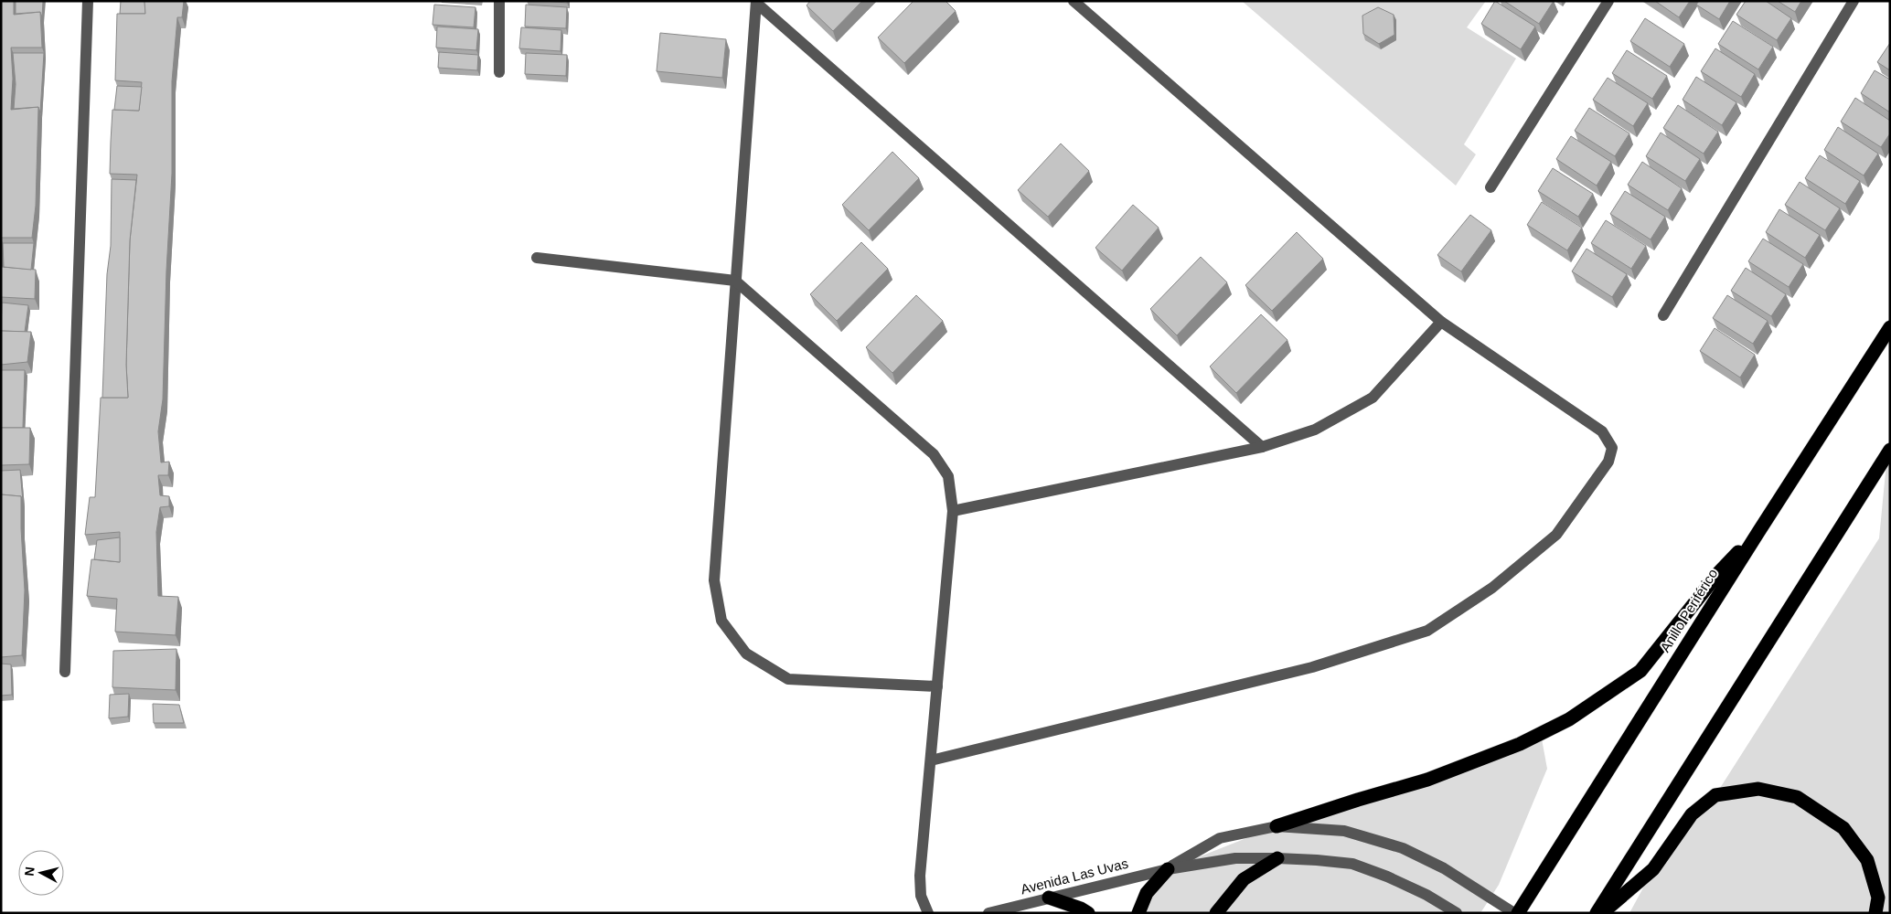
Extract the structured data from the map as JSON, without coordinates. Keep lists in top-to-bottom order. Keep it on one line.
{"streets":{"highway":["Anillo Periférico"],"street":["Avenida Las Uvas"]},"north":"left"}
